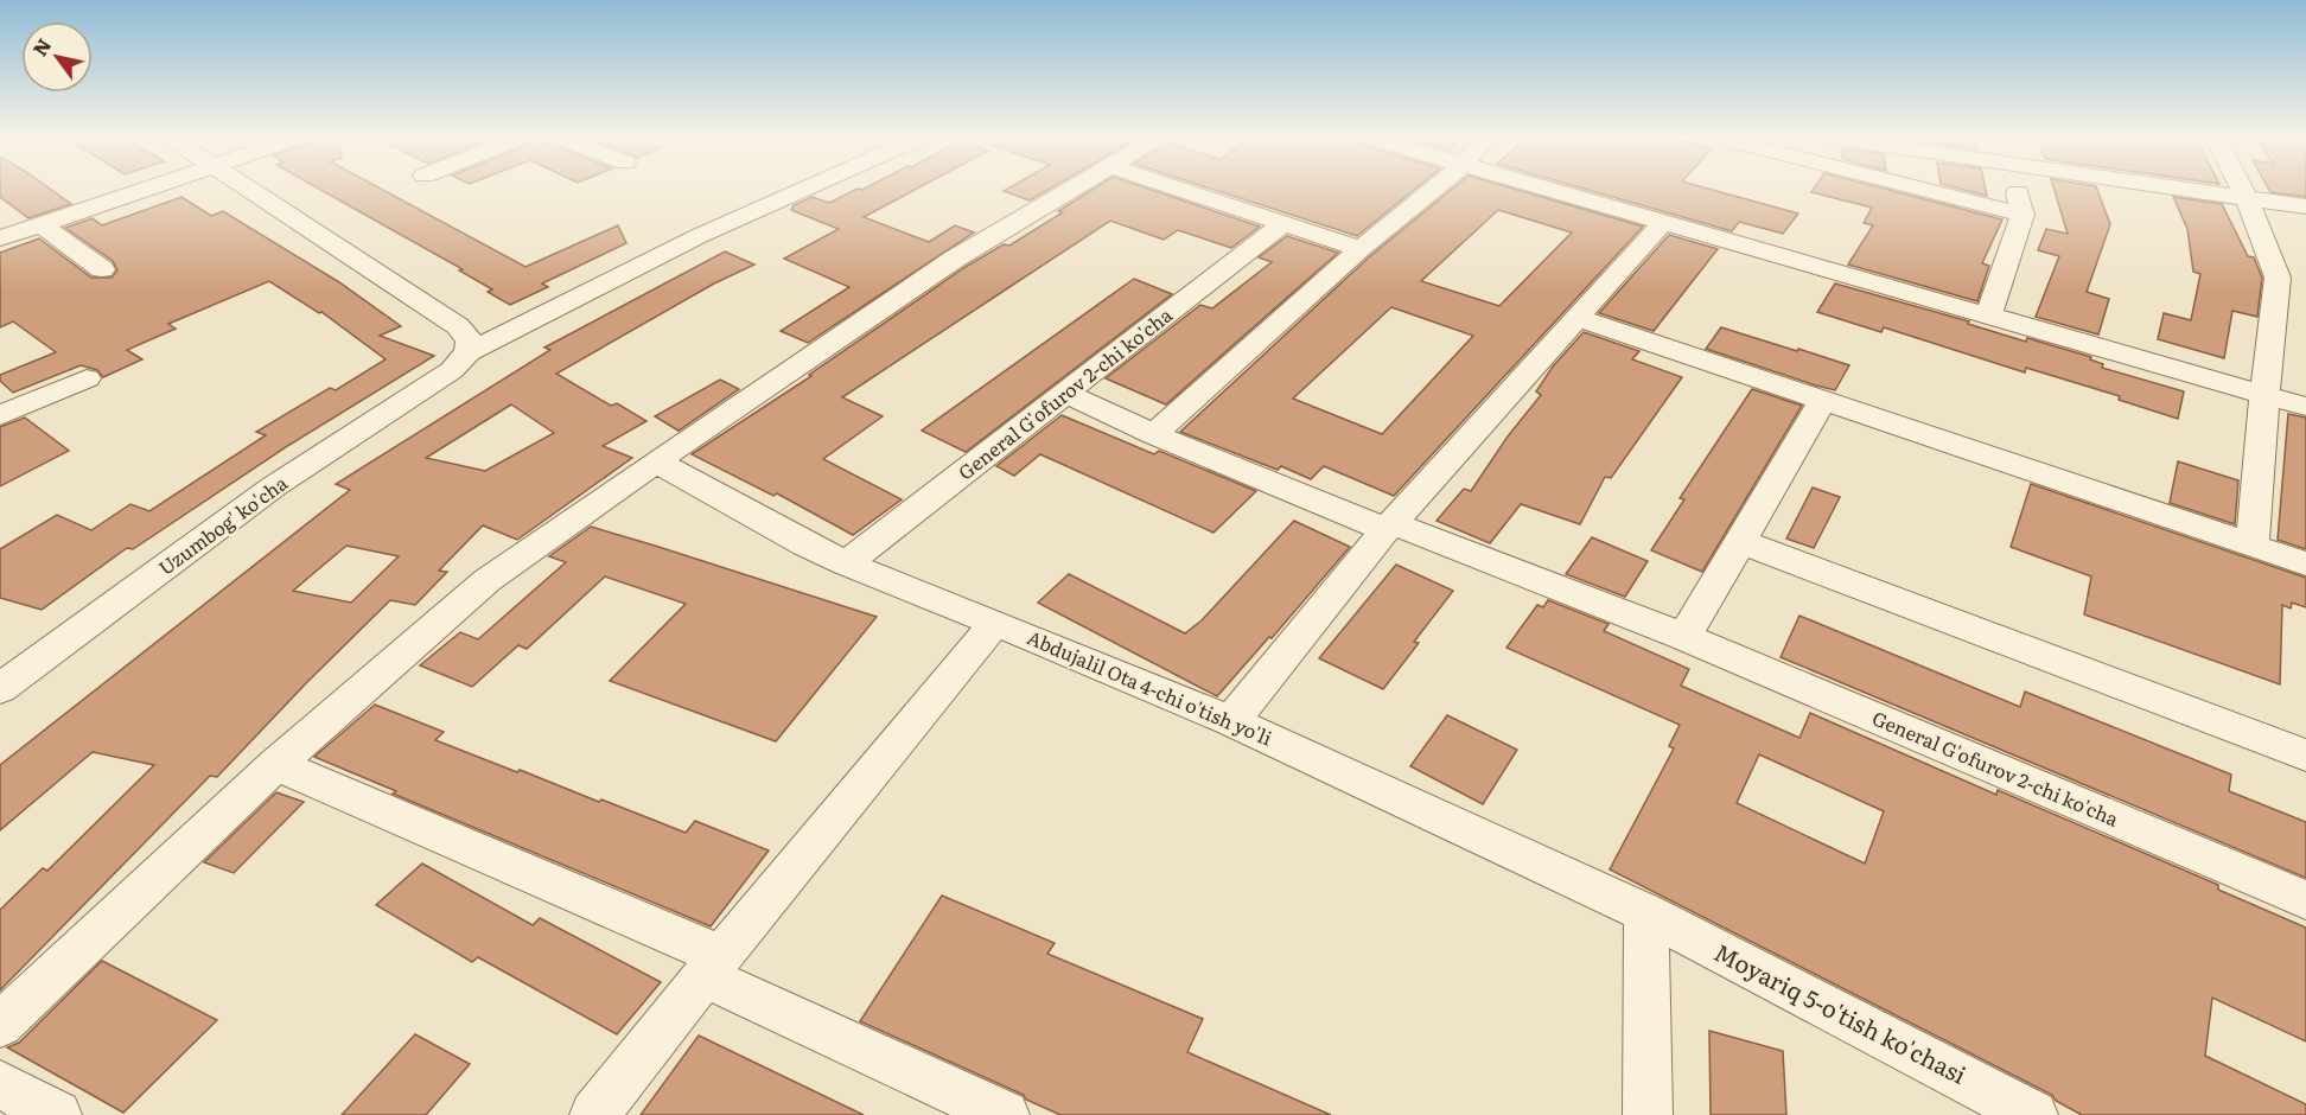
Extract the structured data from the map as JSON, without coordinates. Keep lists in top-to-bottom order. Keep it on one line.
{"streets":{"street":["General G'ofurov 2-chi ko'cha","Uzumbog' ko'cha","Abdujalil Ota 4-chi o'tish yo'li","Moyariq 5-o'tish ko'chasi"]},"crossings":[["General G'ofurov 2-chi ko'cha","Abdujalil Ota 4-chi o'tish yo'li"],["Abdujalil Ota 4-chi o'tish yo'li","Moyariq 5-o'tish ko'chasi"]],"north":"top left"}
